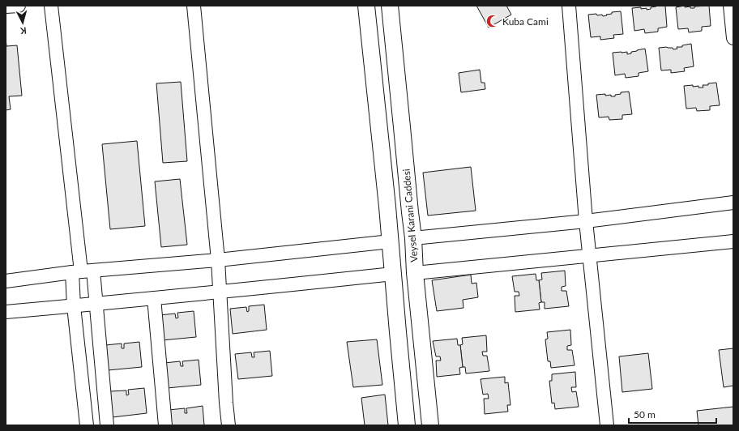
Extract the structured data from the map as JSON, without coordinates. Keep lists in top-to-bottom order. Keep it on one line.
{"streets":{"main road":["Veysel Karani Caddesi"]},"places":{"mosque":["Kuba Cami"]},"scale_bar":"50 m","north":"bottom"}
